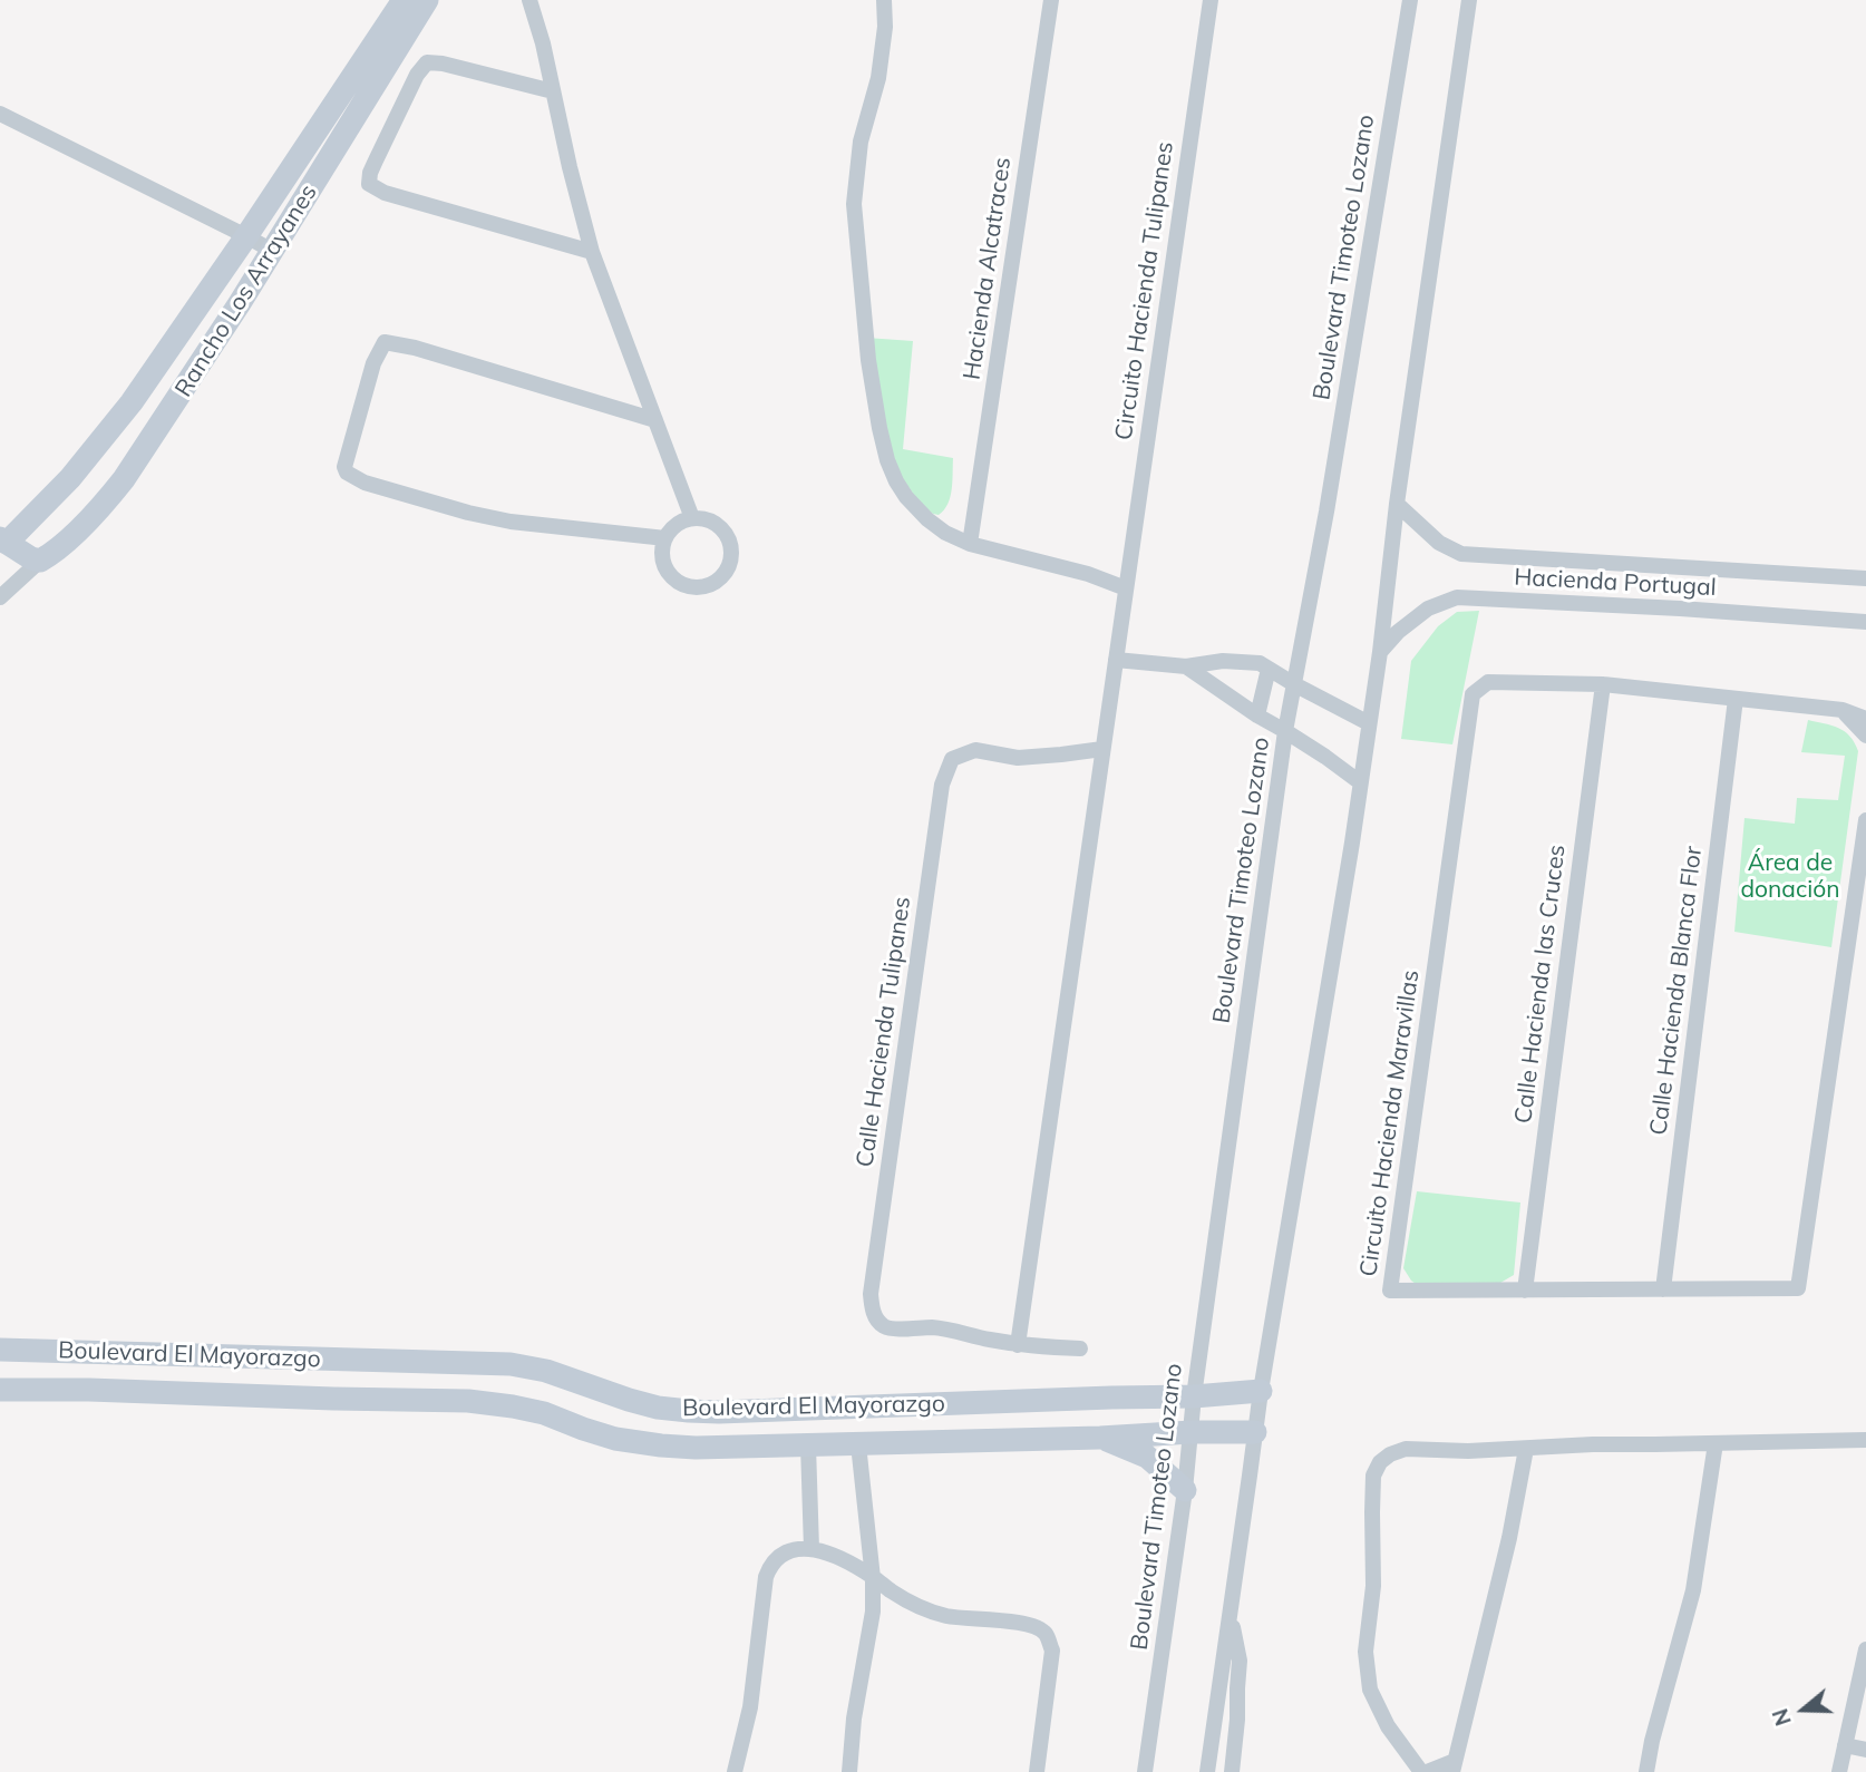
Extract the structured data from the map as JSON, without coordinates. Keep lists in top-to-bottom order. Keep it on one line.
{"streets":{"street":["Boulevard Timoteo Lozano","Hacienda Alcatraces","Rancho Los Arrayanes","Circuito Hacienda Tulipanes","Hacienda Portugal","Calle Hacienda las Cruces","Calle Hacienda Blanca Flor","Calle Hacienda Tulipanes","Circuito Hacienda Maravillas","Boulevard El Mayorazgo"]},"crossings":[["Boulevard Timoteo Lozano","Boulevard El Mayorazgo"],["Calle Hacienda las Cruces","Circuito Hacienda Maravillas"],["Calle Hacienda Blanca Flor","Circuito Hacienda Maravillas"]],"parks":["Área de donación"],"north":"left"}
